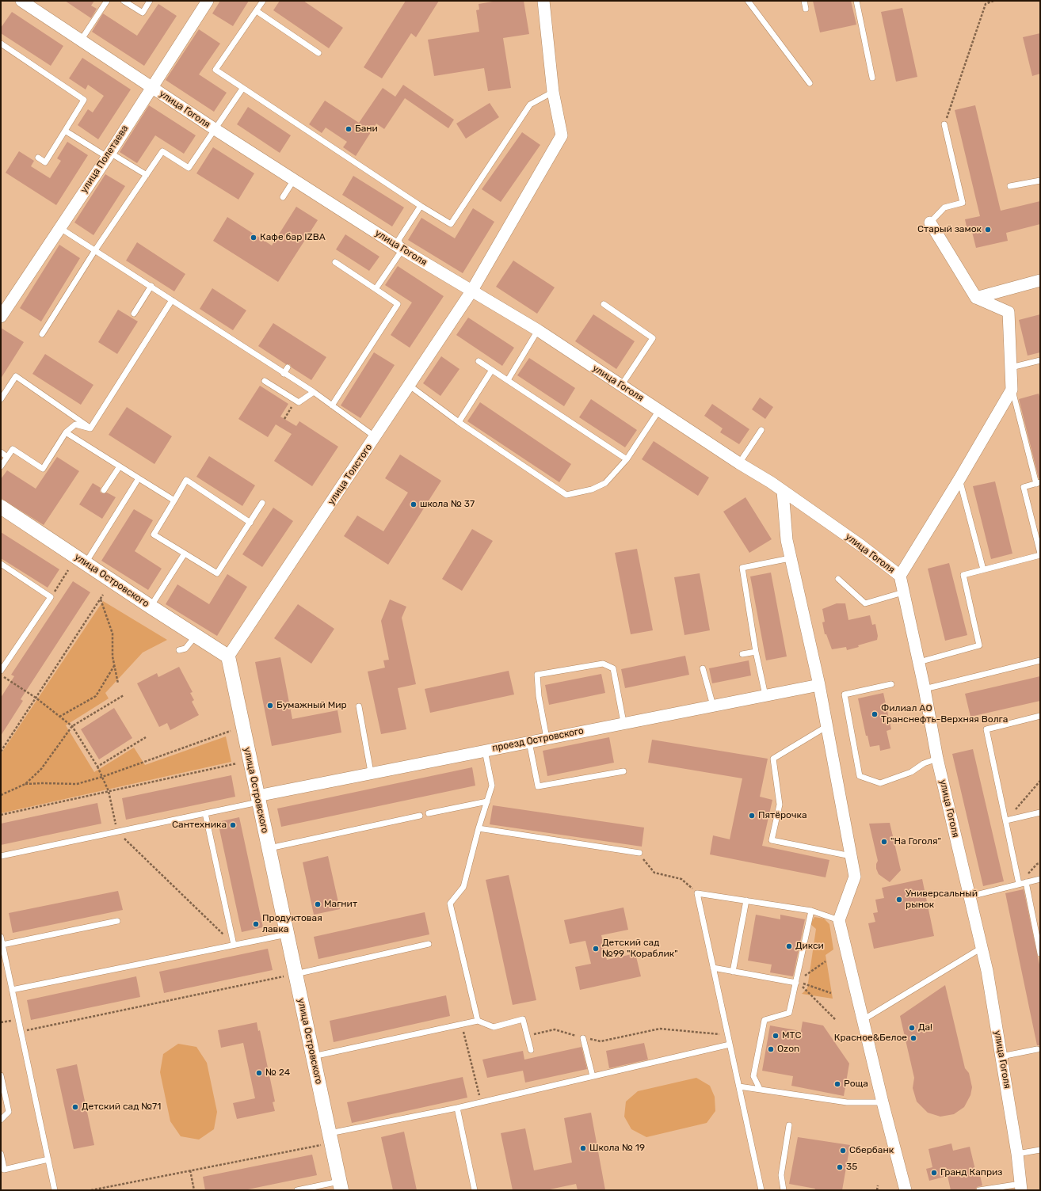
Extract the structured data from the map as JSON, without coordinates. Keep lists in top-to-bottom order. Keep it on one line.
{"streets":{"street":["улица Гоголя","улица Полетаева","улица Толстого","улица Островского","проезд Островского"]},"crossings":[["улица Гоголя","улица Полетаева"],["улица Гоголя","улица Толстого"],["улица Толстого","улица Островского"],["улица Островского","проезд Островского"]],"places":["Бани","Старый замок","Кафе бар IZBA","школа № 37","Бумажный Мир","Филиал АО Транснефть-Верхняя Волга","Пятёрочка","Сантехника","\"На Гоголя\"","Универсальный рынок","Магнит","Продуктовая лавка","Дикси","Детский сад №99 \"Кораблик\"","Да!","МТС","Красное&Белое","Ozon","№ 24","Роща","Детский сад №71","Школа № 19","Сбербанк","35","Гранд Каприз"]}
